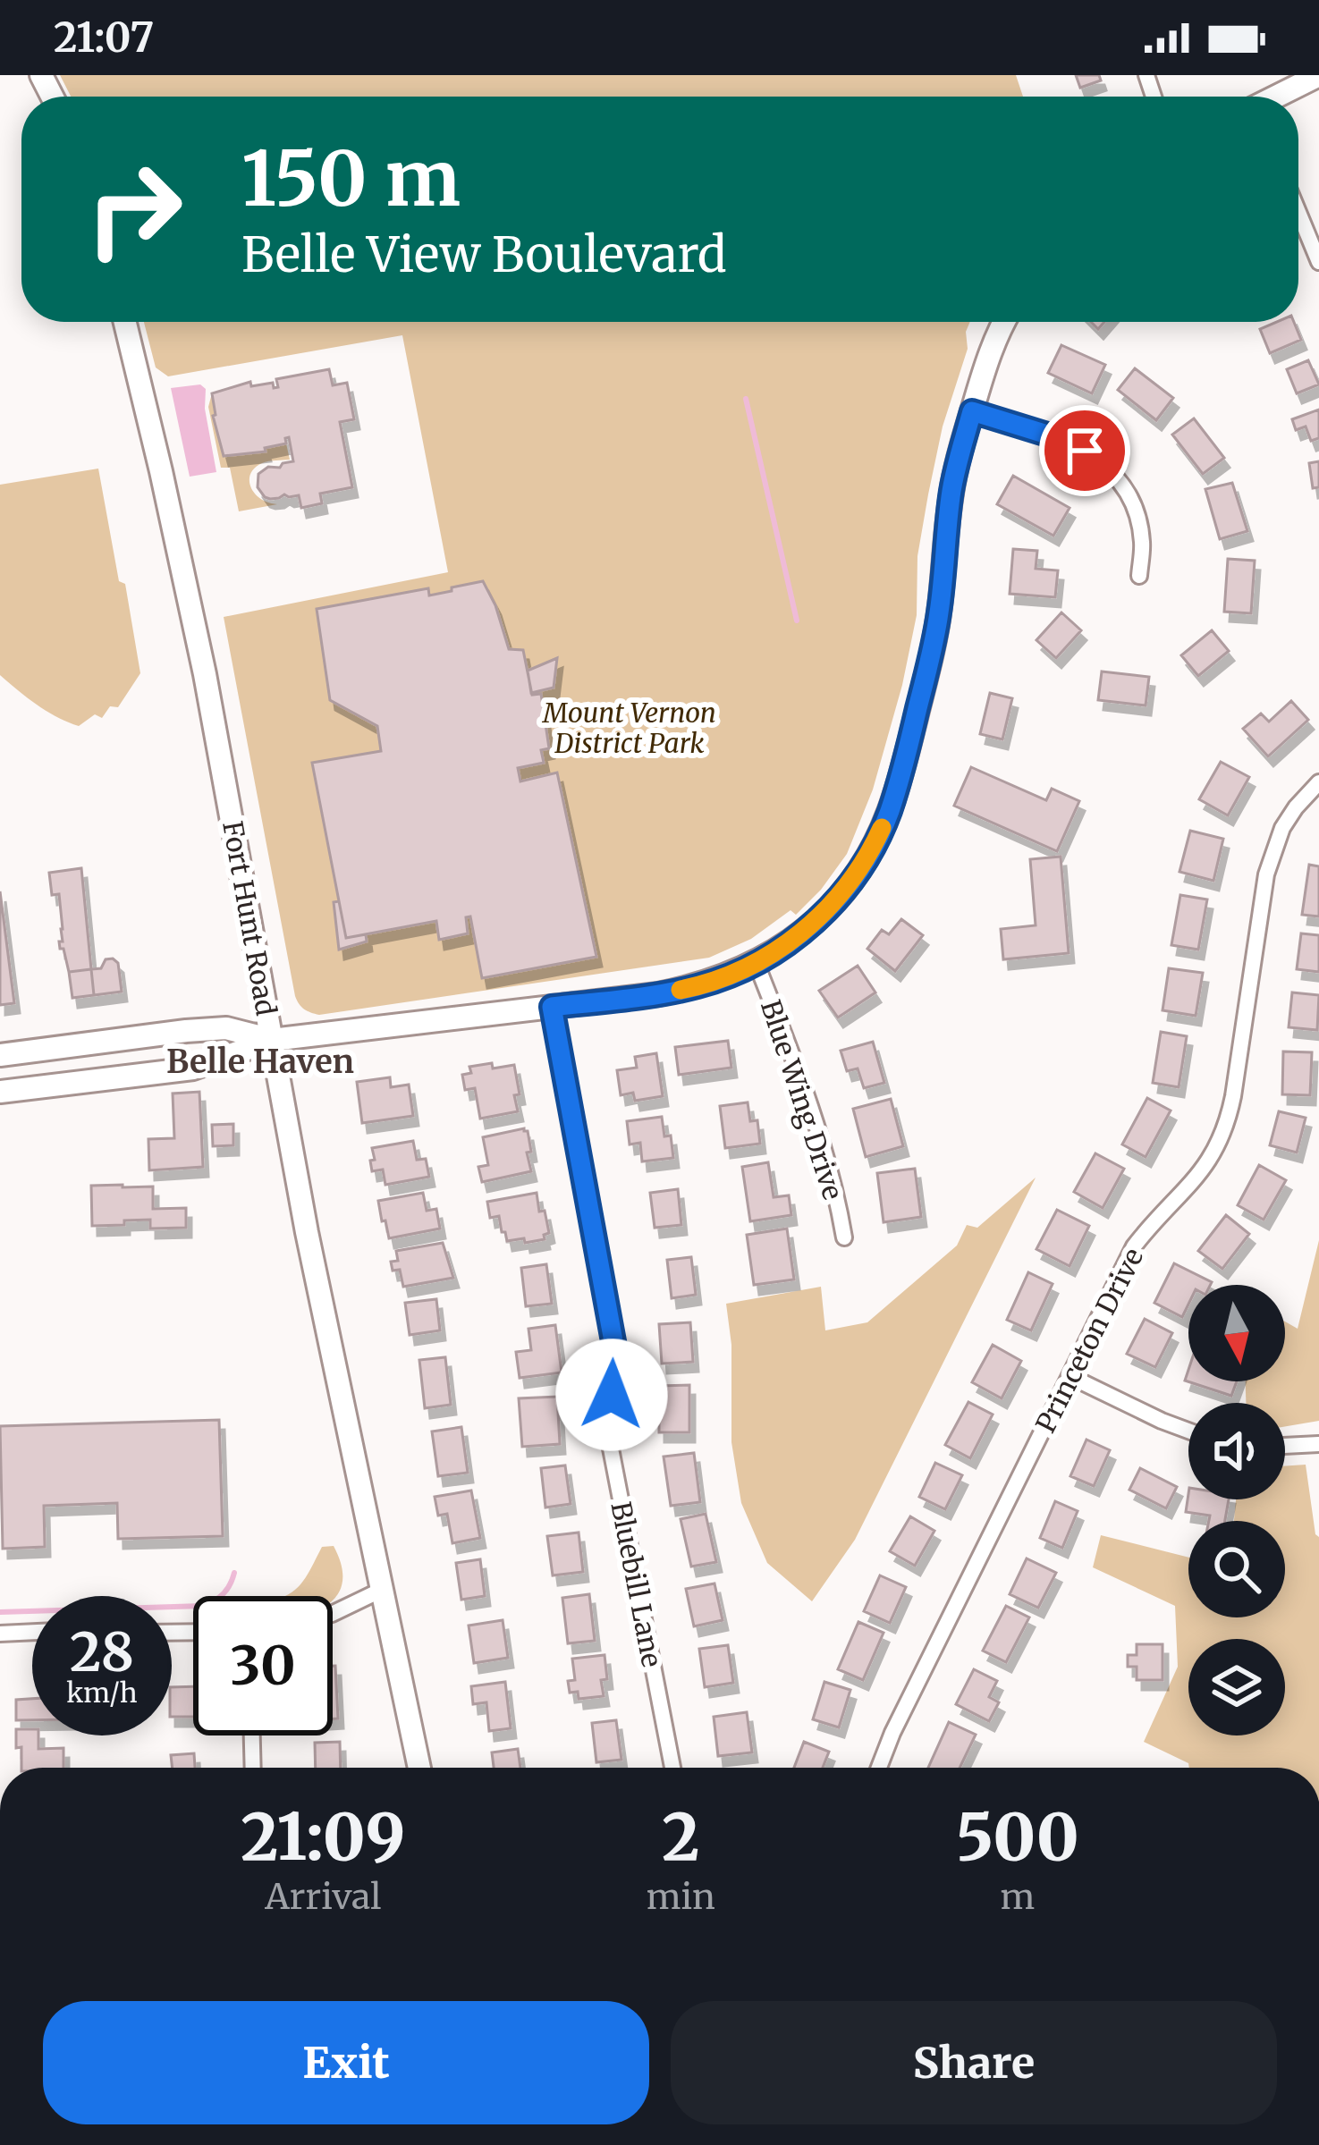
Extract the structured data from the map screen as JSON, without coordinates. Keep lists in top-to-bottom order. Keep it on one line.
{"streets":{"main road":["Fort Hunt Road"],"street":["Blue Wing Drive","Princeton Drive","Bluebill Lane"]},"districts":["Belle Haven"],"parks":["Mount Vernon District Park"],"north":"bottom","page":{"status":"21:07","turn":["150 m","Belle View Boulevard"],"speed":"28 km/h","limit":"30","eta":["21:09","Arrival","2","min","500","m"],"buttons":["Exit","Share"]}}
